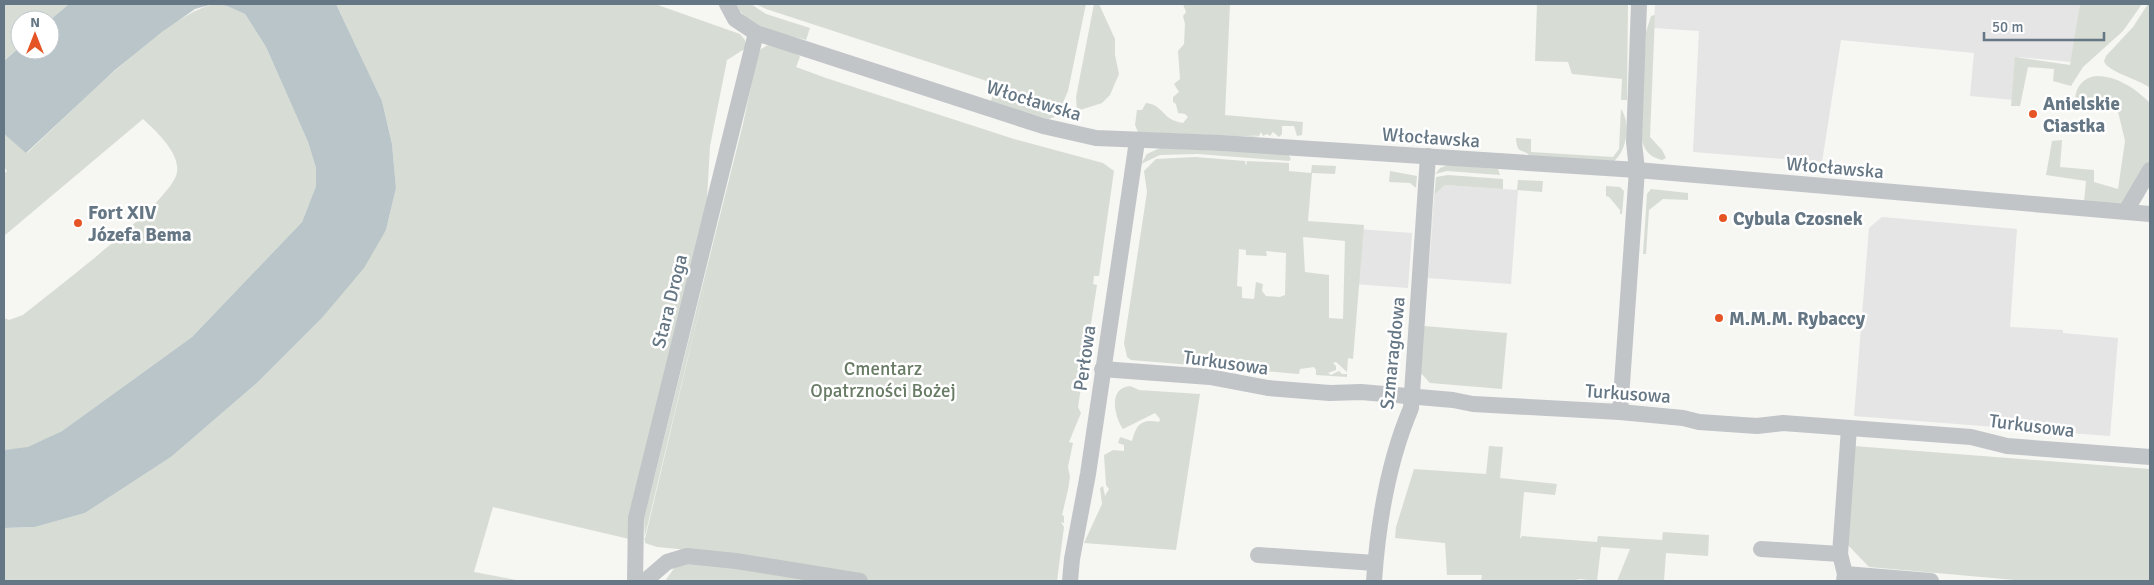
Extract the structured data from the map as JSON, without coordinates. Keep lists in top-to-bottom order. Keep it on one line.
{"streets":{"street":["Włocławska","Stara Droga","Szmaragdowa","Perłowa","Turkusowa"]},"crossings":[["Włocławska","Stara Droga"],["Włocławska","Szmaragdowa"],["Włocławska","Perłowa"],["Szmaragdowa","Turkusowa"],["Perłowa","Turkusowa"]],"parks":["Cmentarz Opatrzności Bożej"],"places":["Anielskie Ciastka","Cybula Czosnek","Fort XIV Józefa Bema","M.M.M. Rybaccy"],"scale_bar":"50 m","north":"top"}
